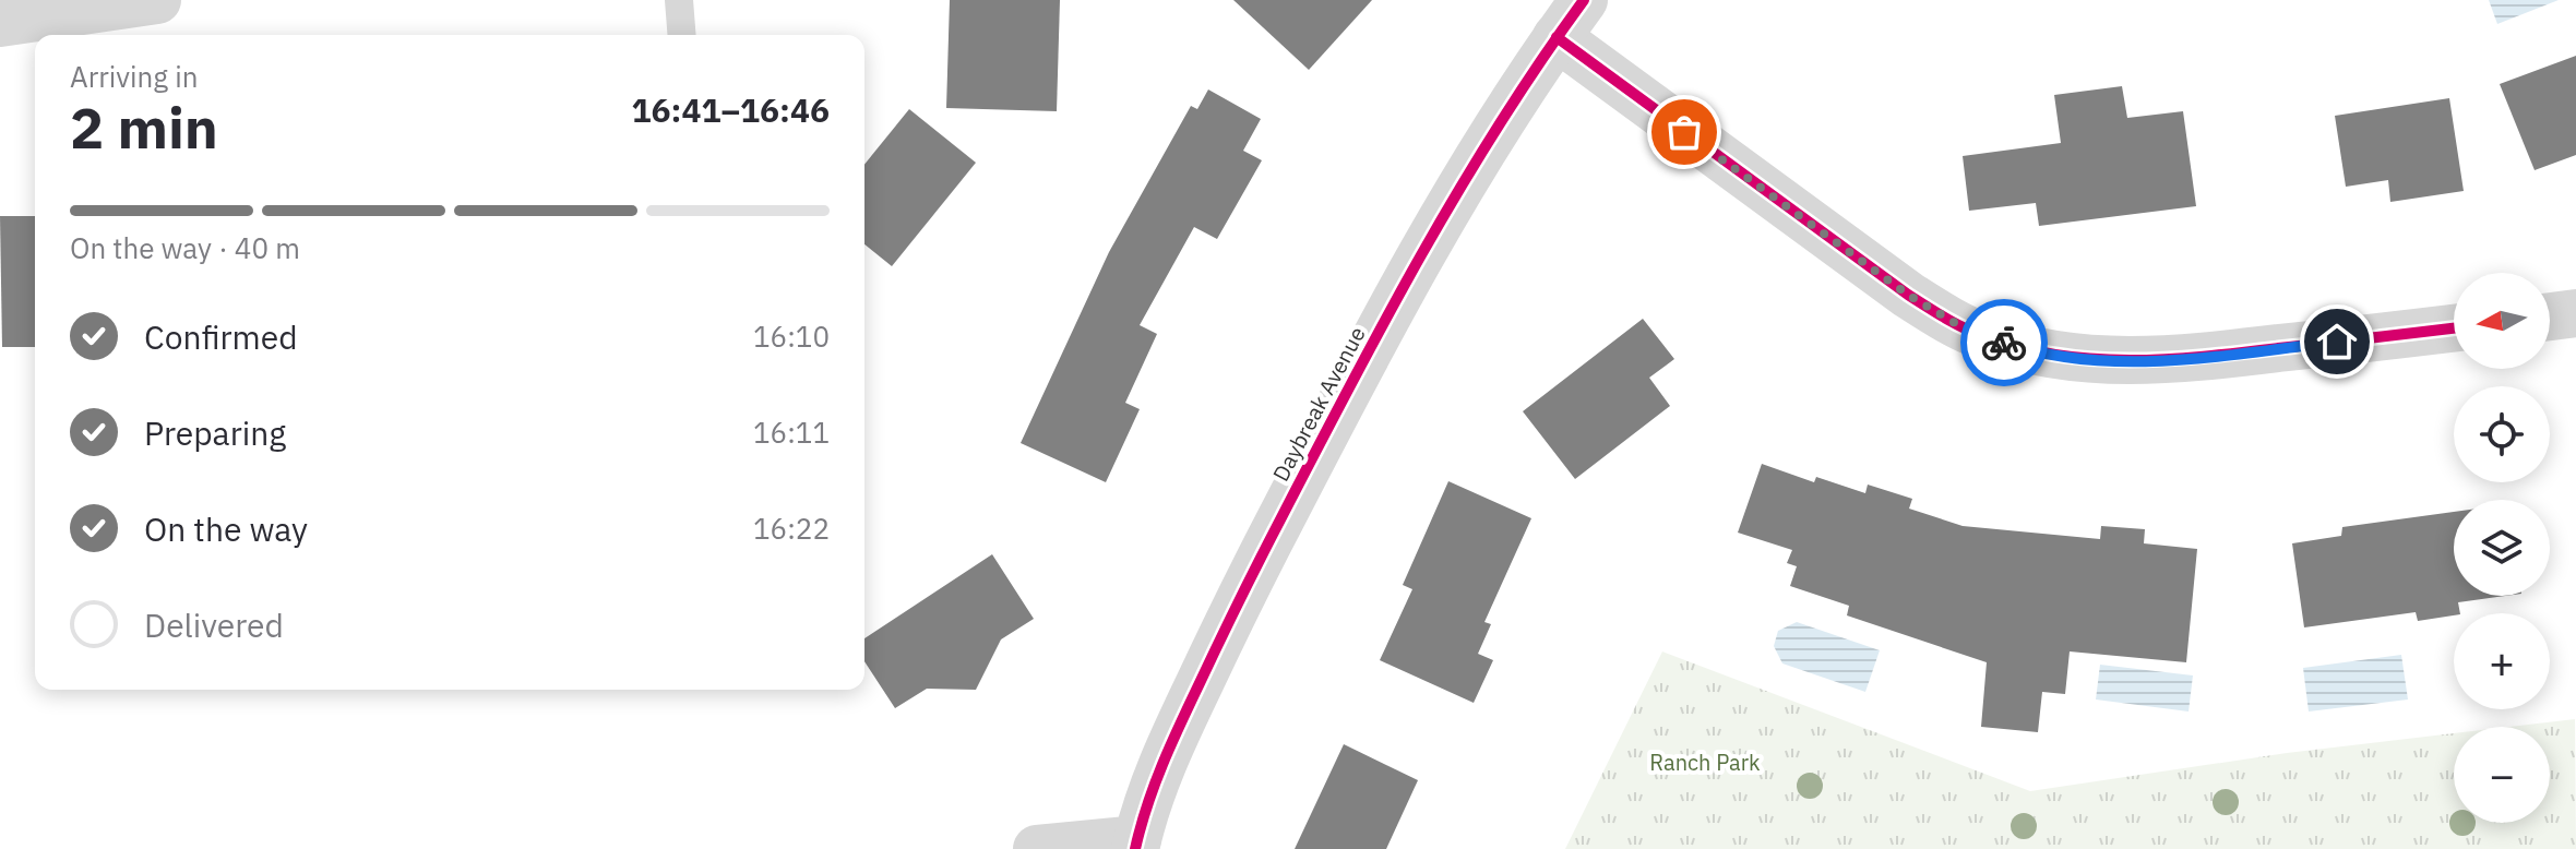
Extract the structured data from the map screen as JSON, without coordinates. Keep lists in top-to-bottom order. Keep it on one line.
{"streets":{"street":["Daybreak Avenue"]},"parks":["Ranch Park"],"north":"left","page":{"heading":["2 min","Arriving in","16:41–16:46"],"bar":"On the way · 40 m","map_buttons":["+","−"],"list":[["Confirmed","16:10"],["Preparing","16:11"],["On the way","16:22"],"Delivered"]}}
